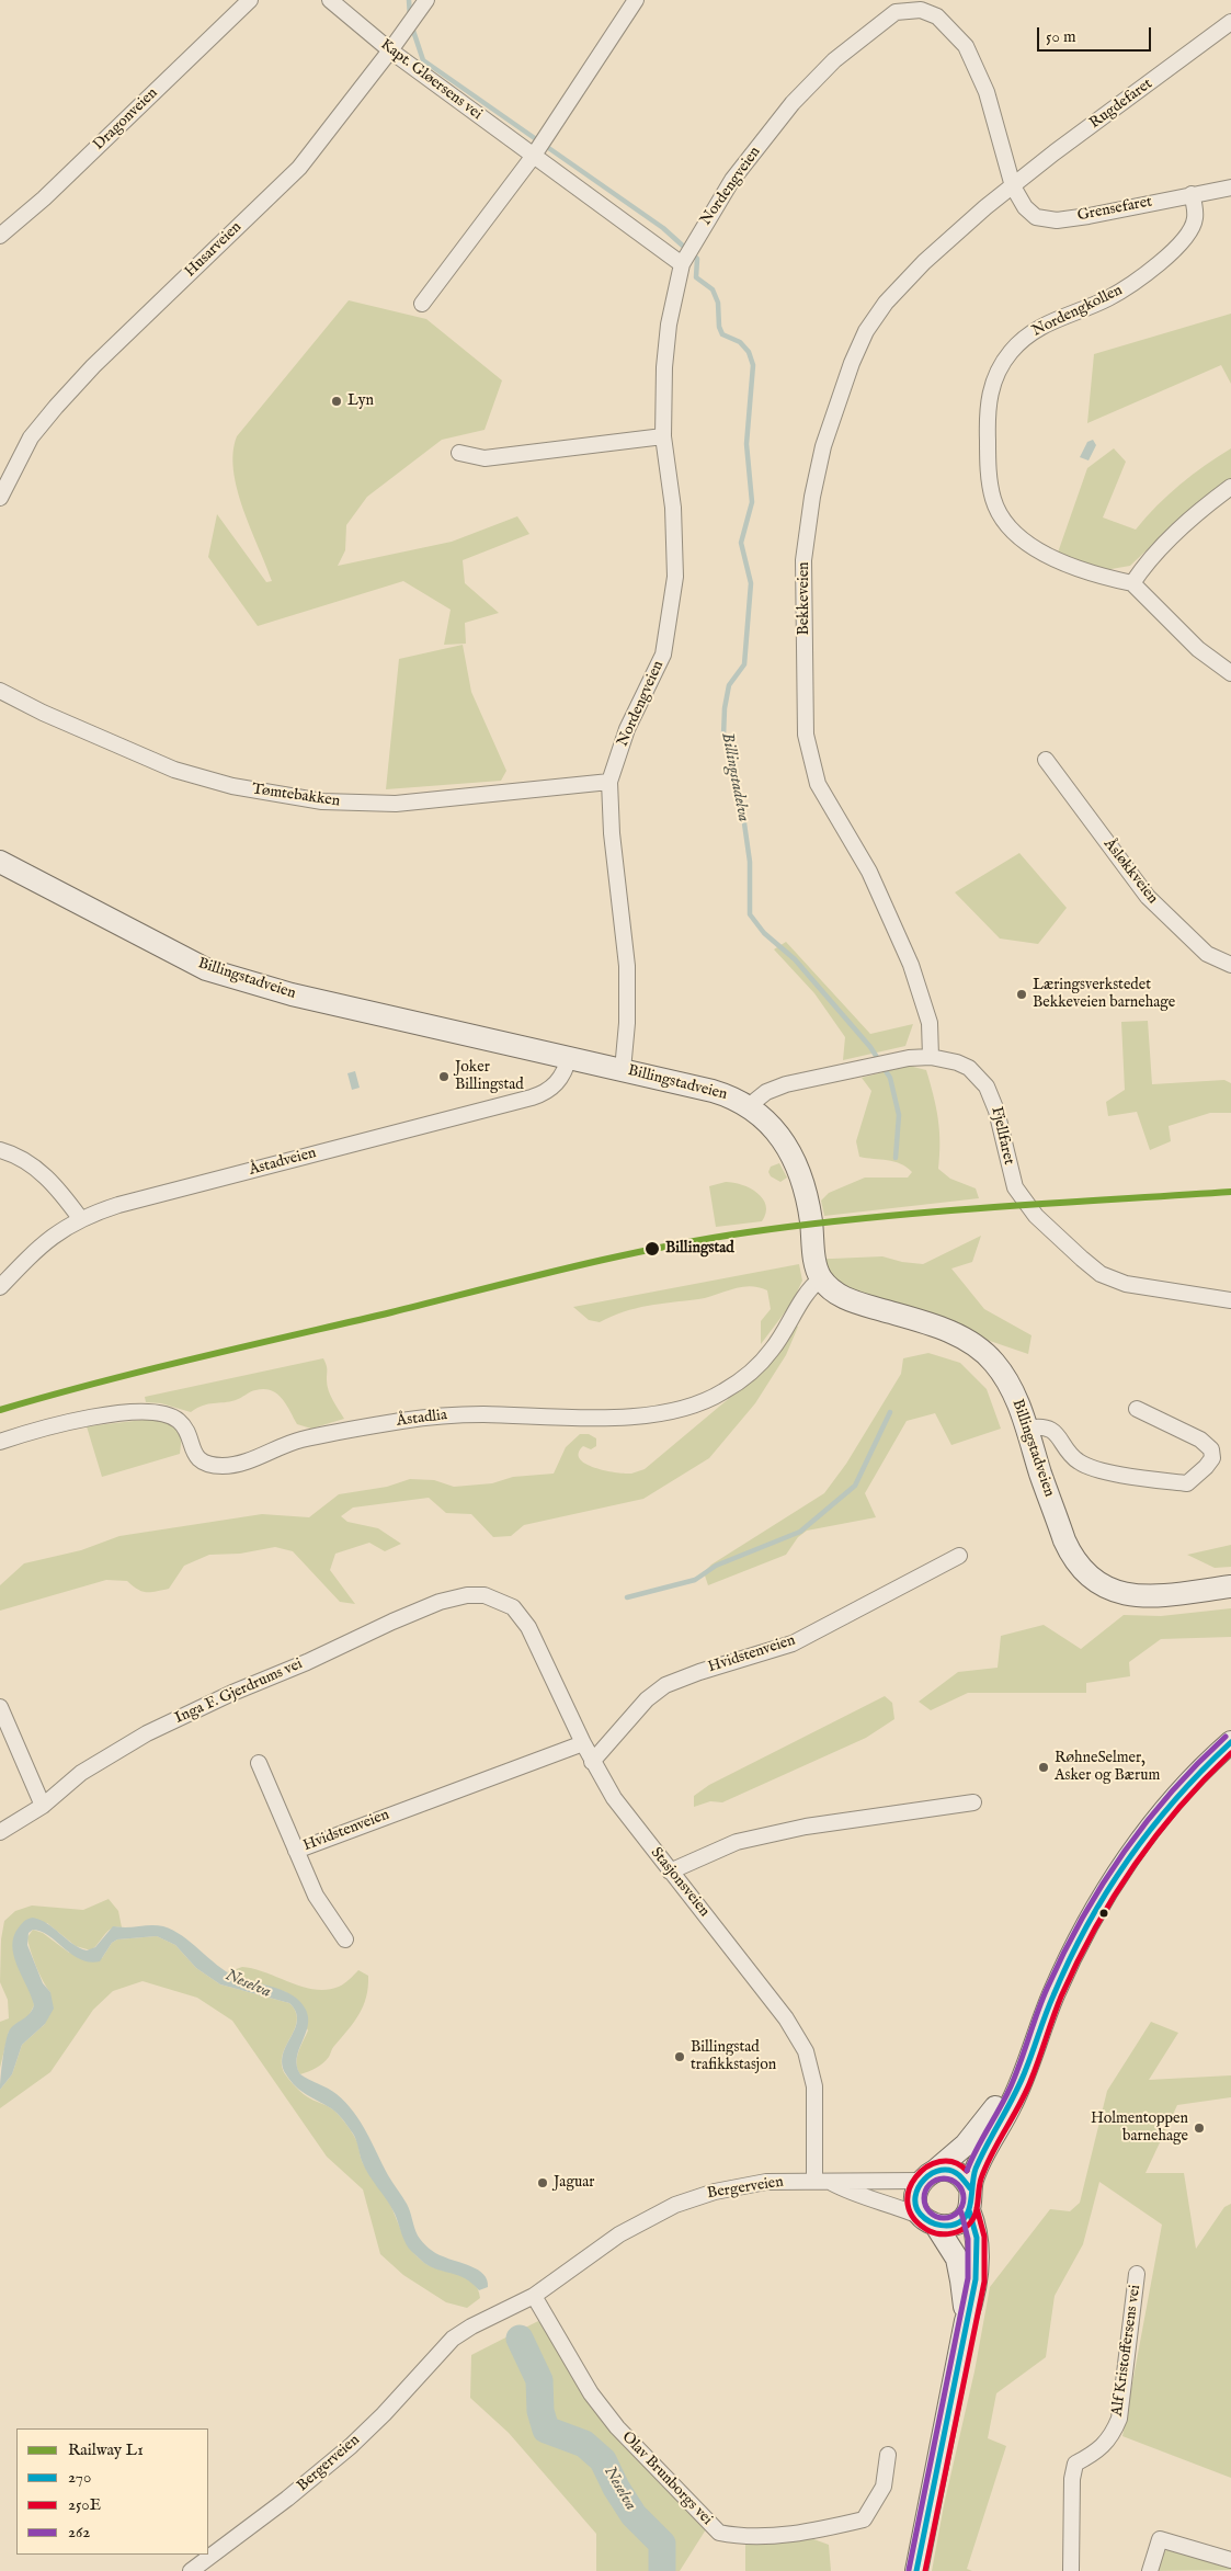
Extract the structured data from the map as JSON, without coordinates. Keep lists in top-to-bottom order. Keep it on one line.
{"streets":{"main road":["Billingstadveien"],"street":["Kapt. Gløersens vei","Rugdefaret","Dragonveien","Nordengveien","Grensefaret","Husarveien","Nordengkollen","Bekkeveien","Tømtebakken","Åsløkkveien","Fjellfaret","Åstadveien","Åstadlia","Hvidstenveien","Inga F. Gjerdrums vei","Stasjonsveien","Bergerveien","Alf Kristoffersens vei","Olav Brunborgs vei"]},"crossings":[["Kapt. Gløersens vei","Nordengveien"],["Kapt. Gløersens vei","Husarveien"],["Rugdefaret","Nordengveien"],["Rugdefaret","Grensefaret"],["Rugdefaret","Bekkeveien"],["Nordengveien","Grensefaret"],["Nordengveien","Bekkeveien"],["Nordengveien","Tømtebakken"],["Nordengveien","Billingstadveien"],["Grensefaret","Nordengkollen"],["Grensefaret","Bekkeveien"],["Bekkeveien","Fjellfaret"],["Billingstadveien","Fjellfaret"],["Billingstadveien","Åstadveien"],["Billingstadveien","Åstadlia"],["Hvidstenveien","Stasjonsveien"],["Inga F. Gjerdrums vei","Stasjonsveien"],["Stasjonsveien","Bergerveien"],["Bergerveien","Olav Brunborgs vei"]],"water":["Billingstadelva","Neselva"],"places":["Lyn","Læringsverkstedet Bekkeveien barnehage","Joker Billingstad","Billingstad","RøhneSelmer, Asker og Bærum","Billingstad trafikkstasjon","Holmentoppen barnehage","Jaguar"],"lines":["rail line L1","transit line 262","transit line 270","transit line 250E"],"legend":["Railway L1","270","250E","262"],"scale_bar":"50 m"}
